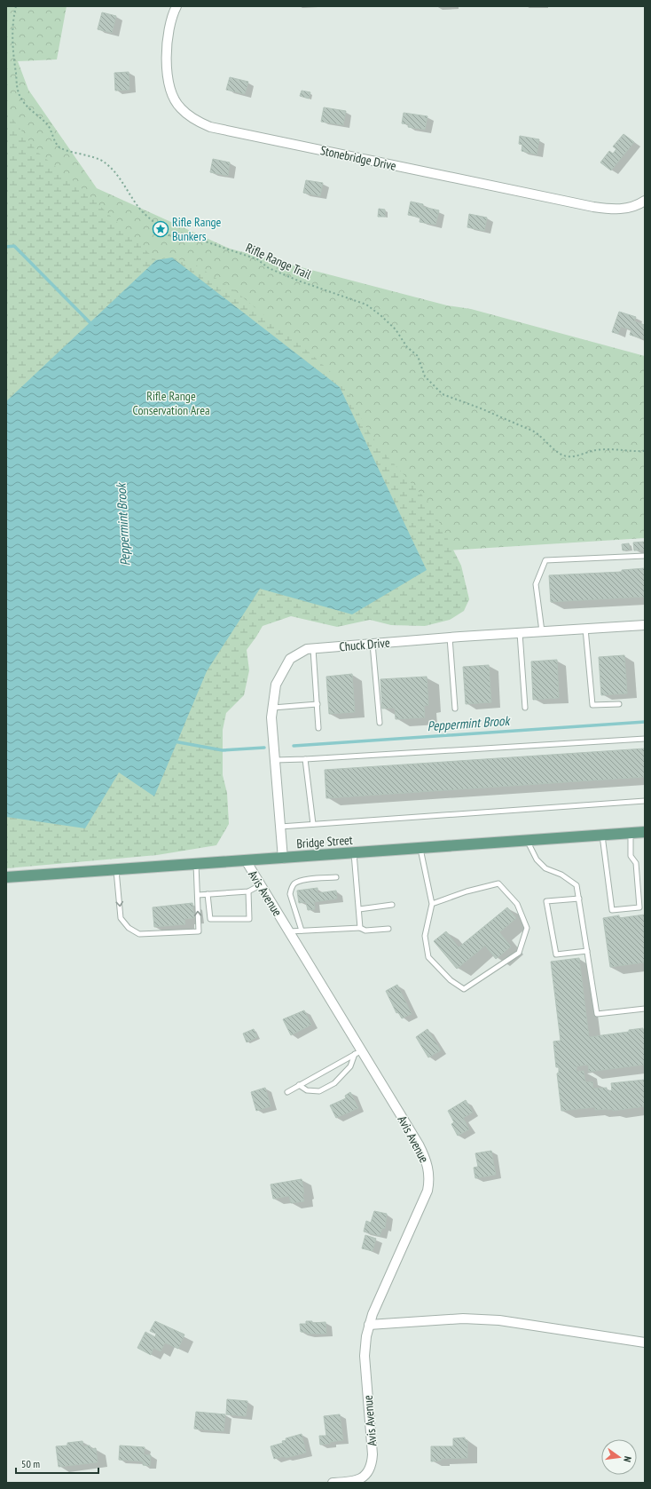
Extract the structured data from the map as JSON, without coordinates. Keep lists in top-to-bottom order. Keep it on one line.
{"streets":{"main road":["Bridge Street"],"street":["Stonebridge Drive","Chuck Drive","Avis Avenue"],"path":["Rifle Range Trail"]},"crossings":[["Chuck Drive","Bridge Street"],["Bridge Street","Avis Avenue"]],"water":["Peppermint Brook"],"parks":["Rifle Range Conservation Area"],"places":{"place":["Rifle Range Bunkers"]},"scale_bar":"50 m","north":"right"}
